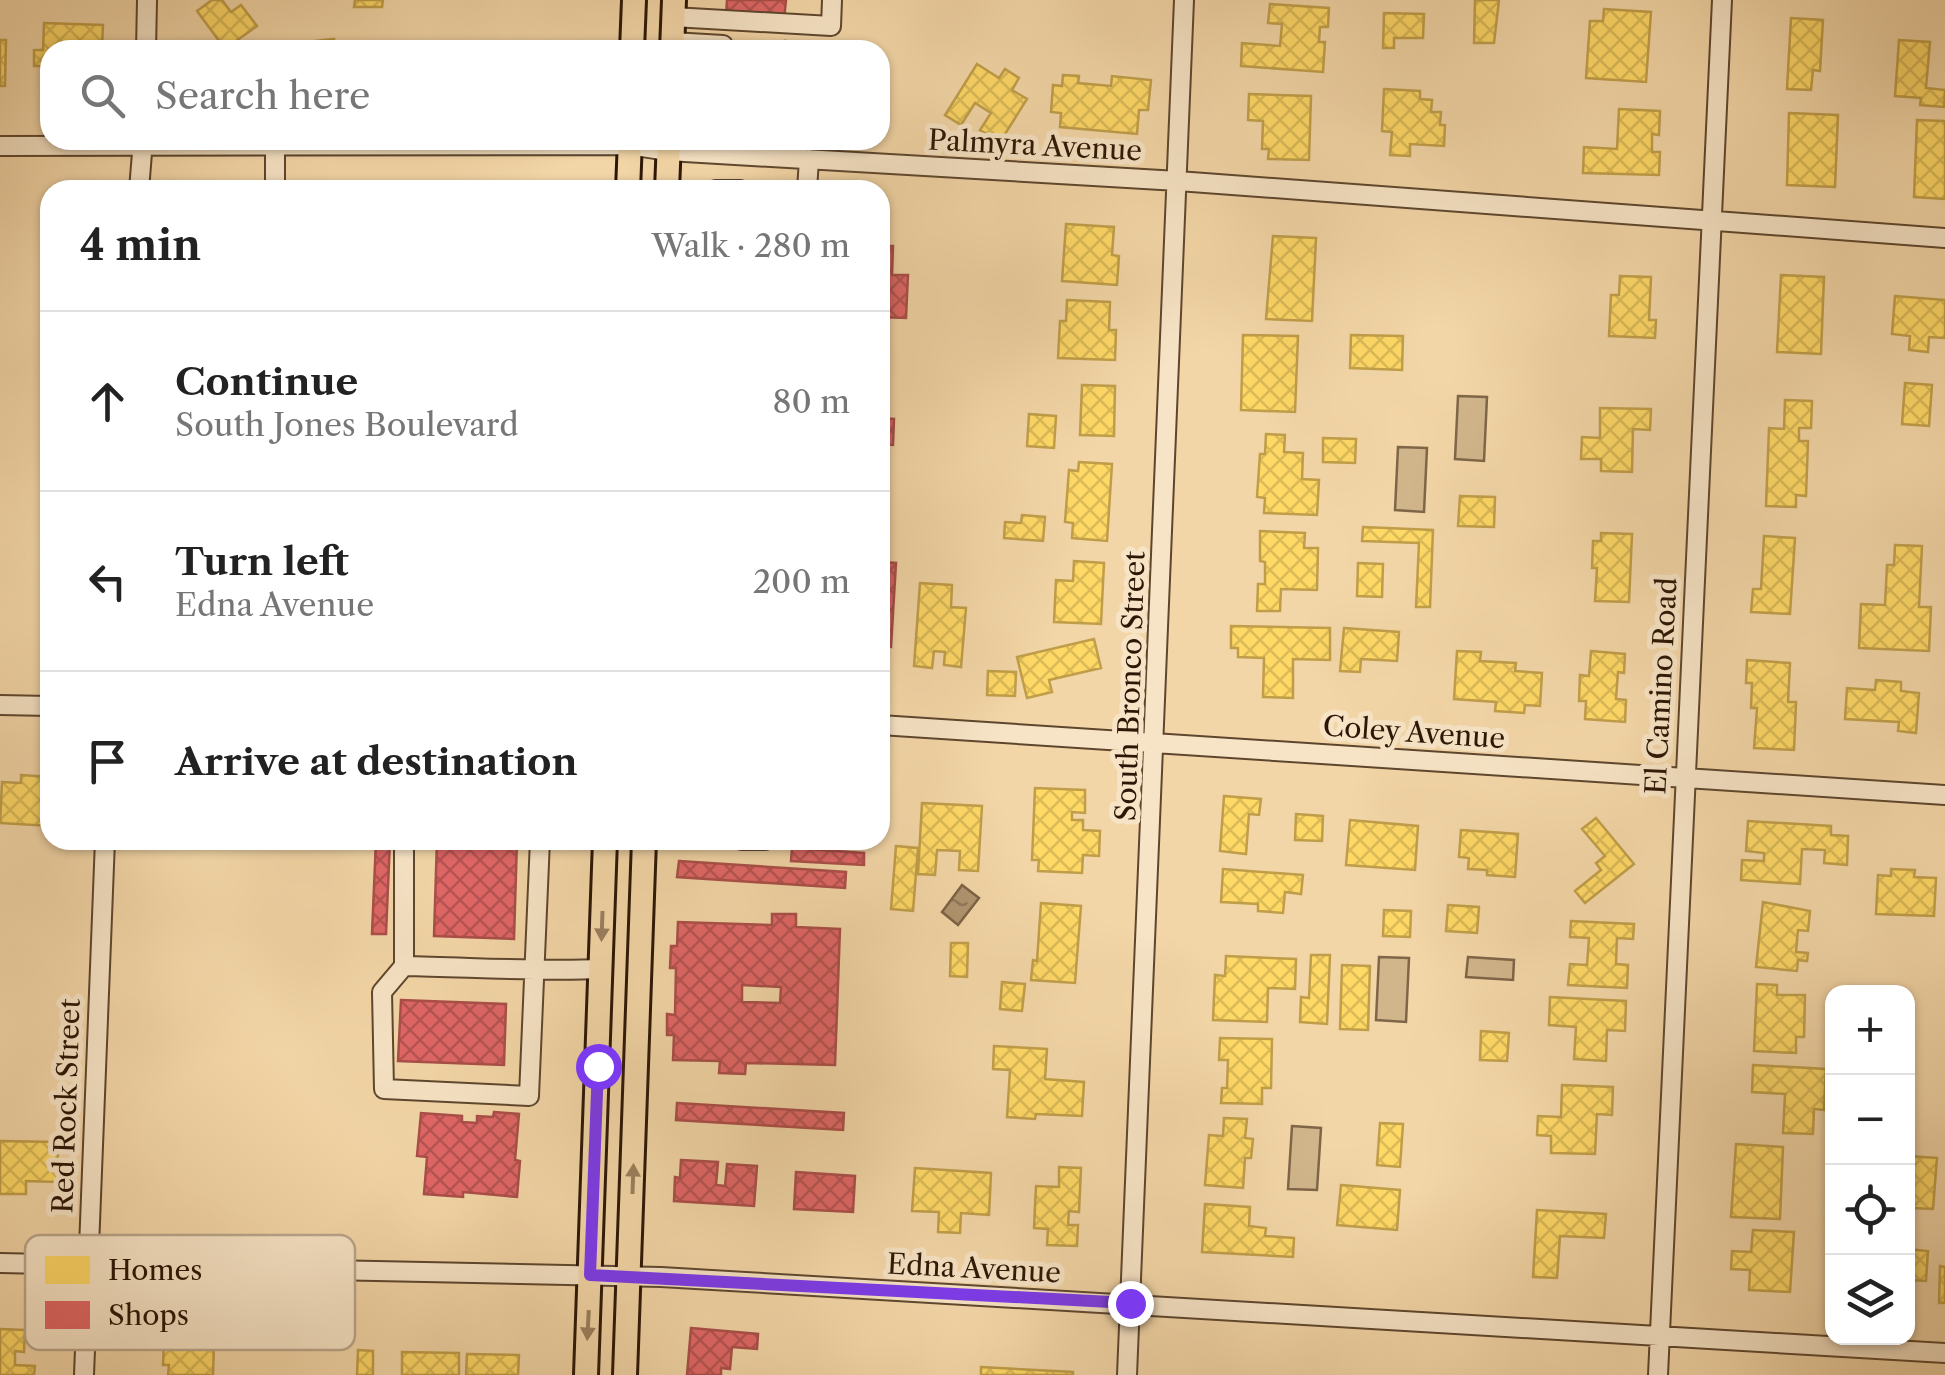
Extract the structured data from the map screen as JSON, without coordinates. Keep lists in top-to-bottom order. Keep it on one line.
{"streets":{"street":["Palmyra Avenue","South Bronco Street","El Camino Road","Coley Avenue","Red Rock Street","Edna Avenue"]},"crossings":[["Palmyra Avenue","South Bronco Street"],["Palmyra Avenue","El Camino Road"],["South Bronco Street","Coley Avenue"],["South Bronco Street","Edna Avenue"],["El Camino Road","Coley Avenue"],["El Camino Road","Edna Avenue"]],"legend":["Homes","Shops"],"page":{"search":"Search here","heading":["4 min","Walk · 280 m"],"list":[["Continue","South Jones Boulevard","80 m"],["Turn left","Edna Avenue","200 m"],"Arrive at destination"],"map_buttons":["+","−"]}}
